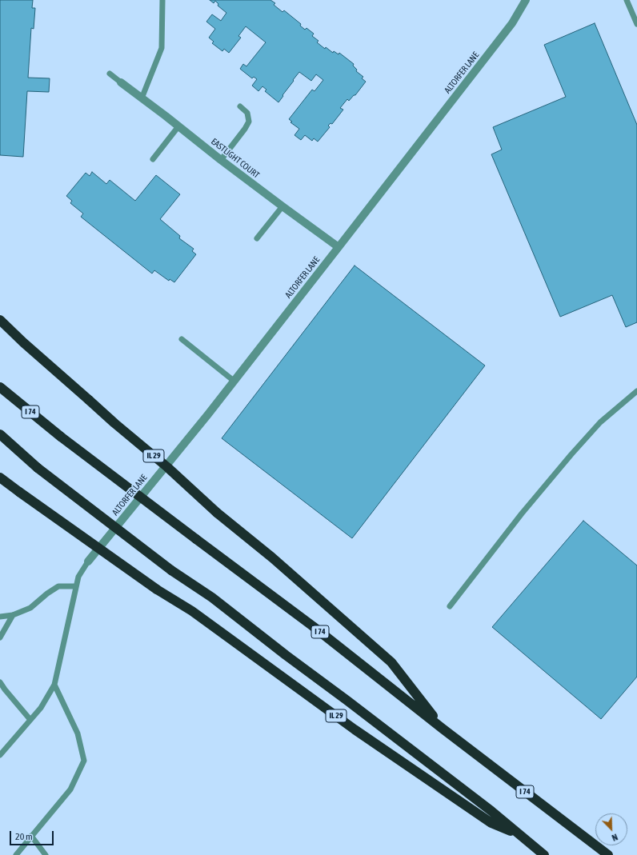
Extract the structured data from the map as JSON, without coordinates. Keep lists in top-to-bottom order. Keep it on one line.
{"streets":{"highway":["I 74","IL 29"],"street":["ALTORFER LANE","EASTLIGHT COURT"]},"crossings":[["ALTORFER LANE","EASTLIGHT COURT"],["I 74","IL 29"]],"scale_bar":"20 m","north":"bottom right"}
